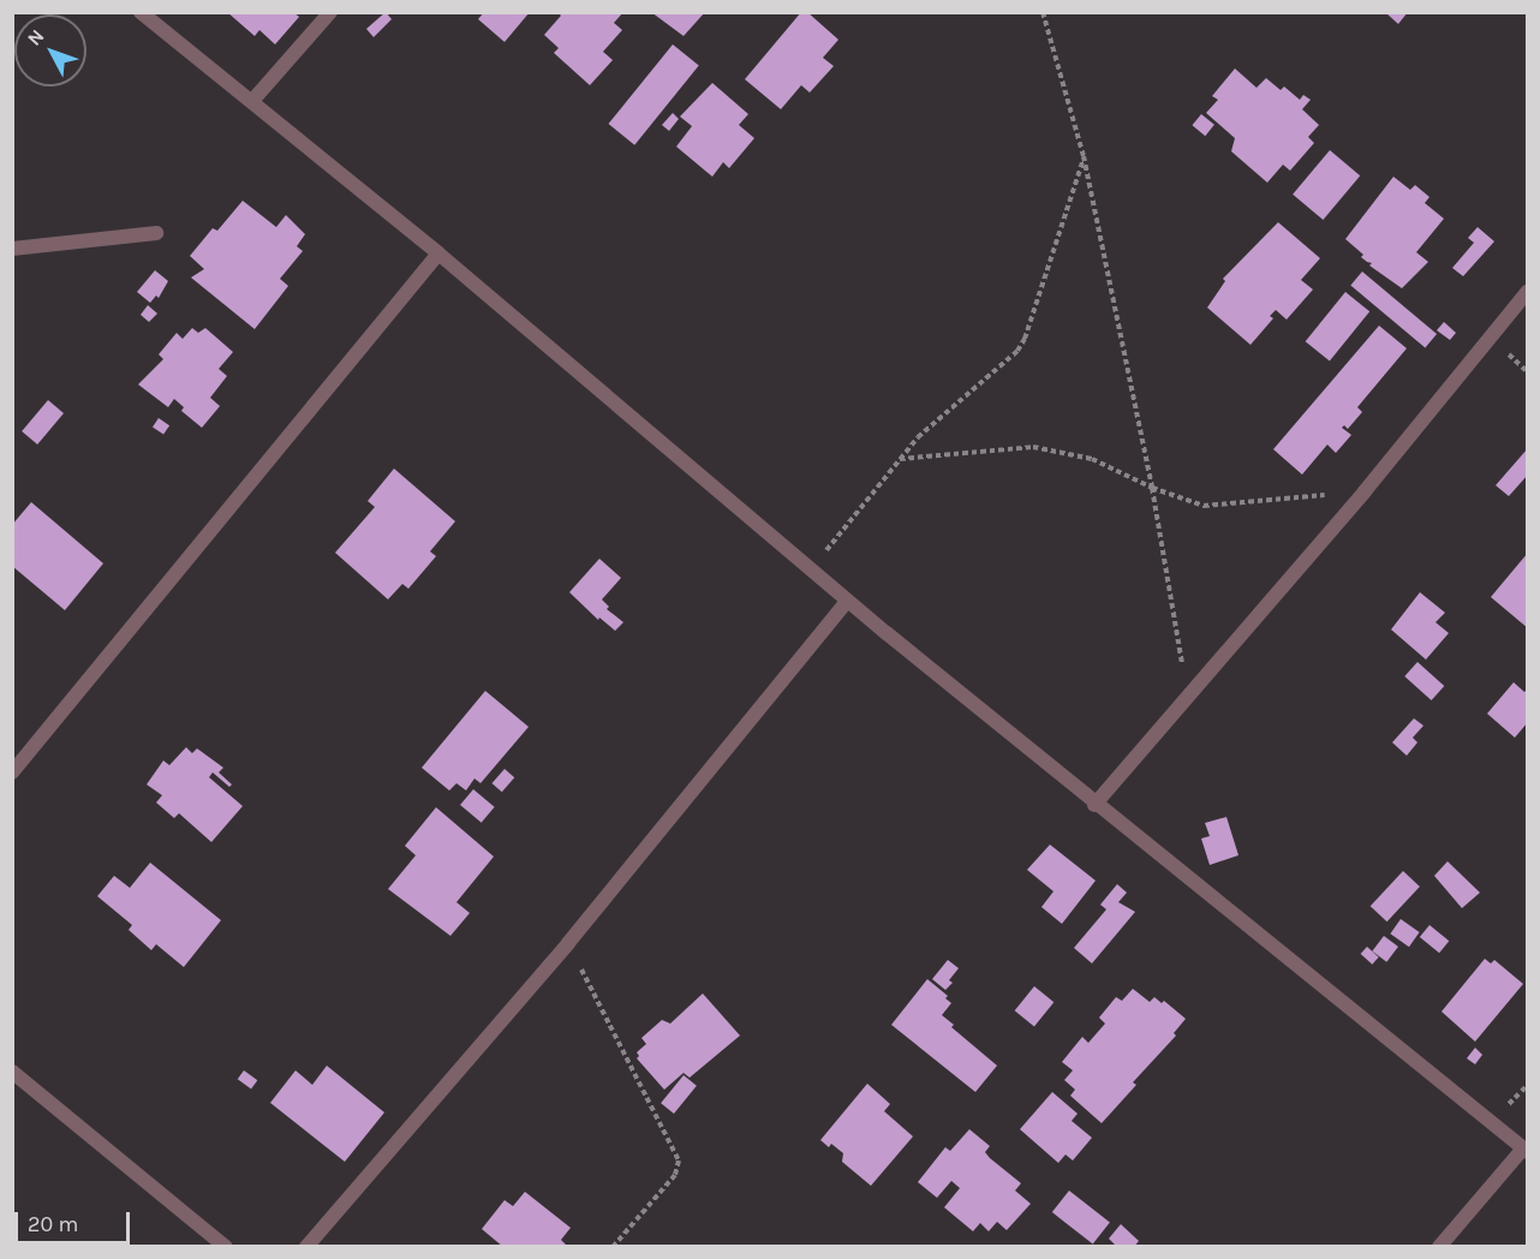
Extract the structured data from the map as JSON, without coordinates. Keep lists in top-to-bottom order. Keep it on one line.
{"scale_bar":"20 m","north":"top left"}
